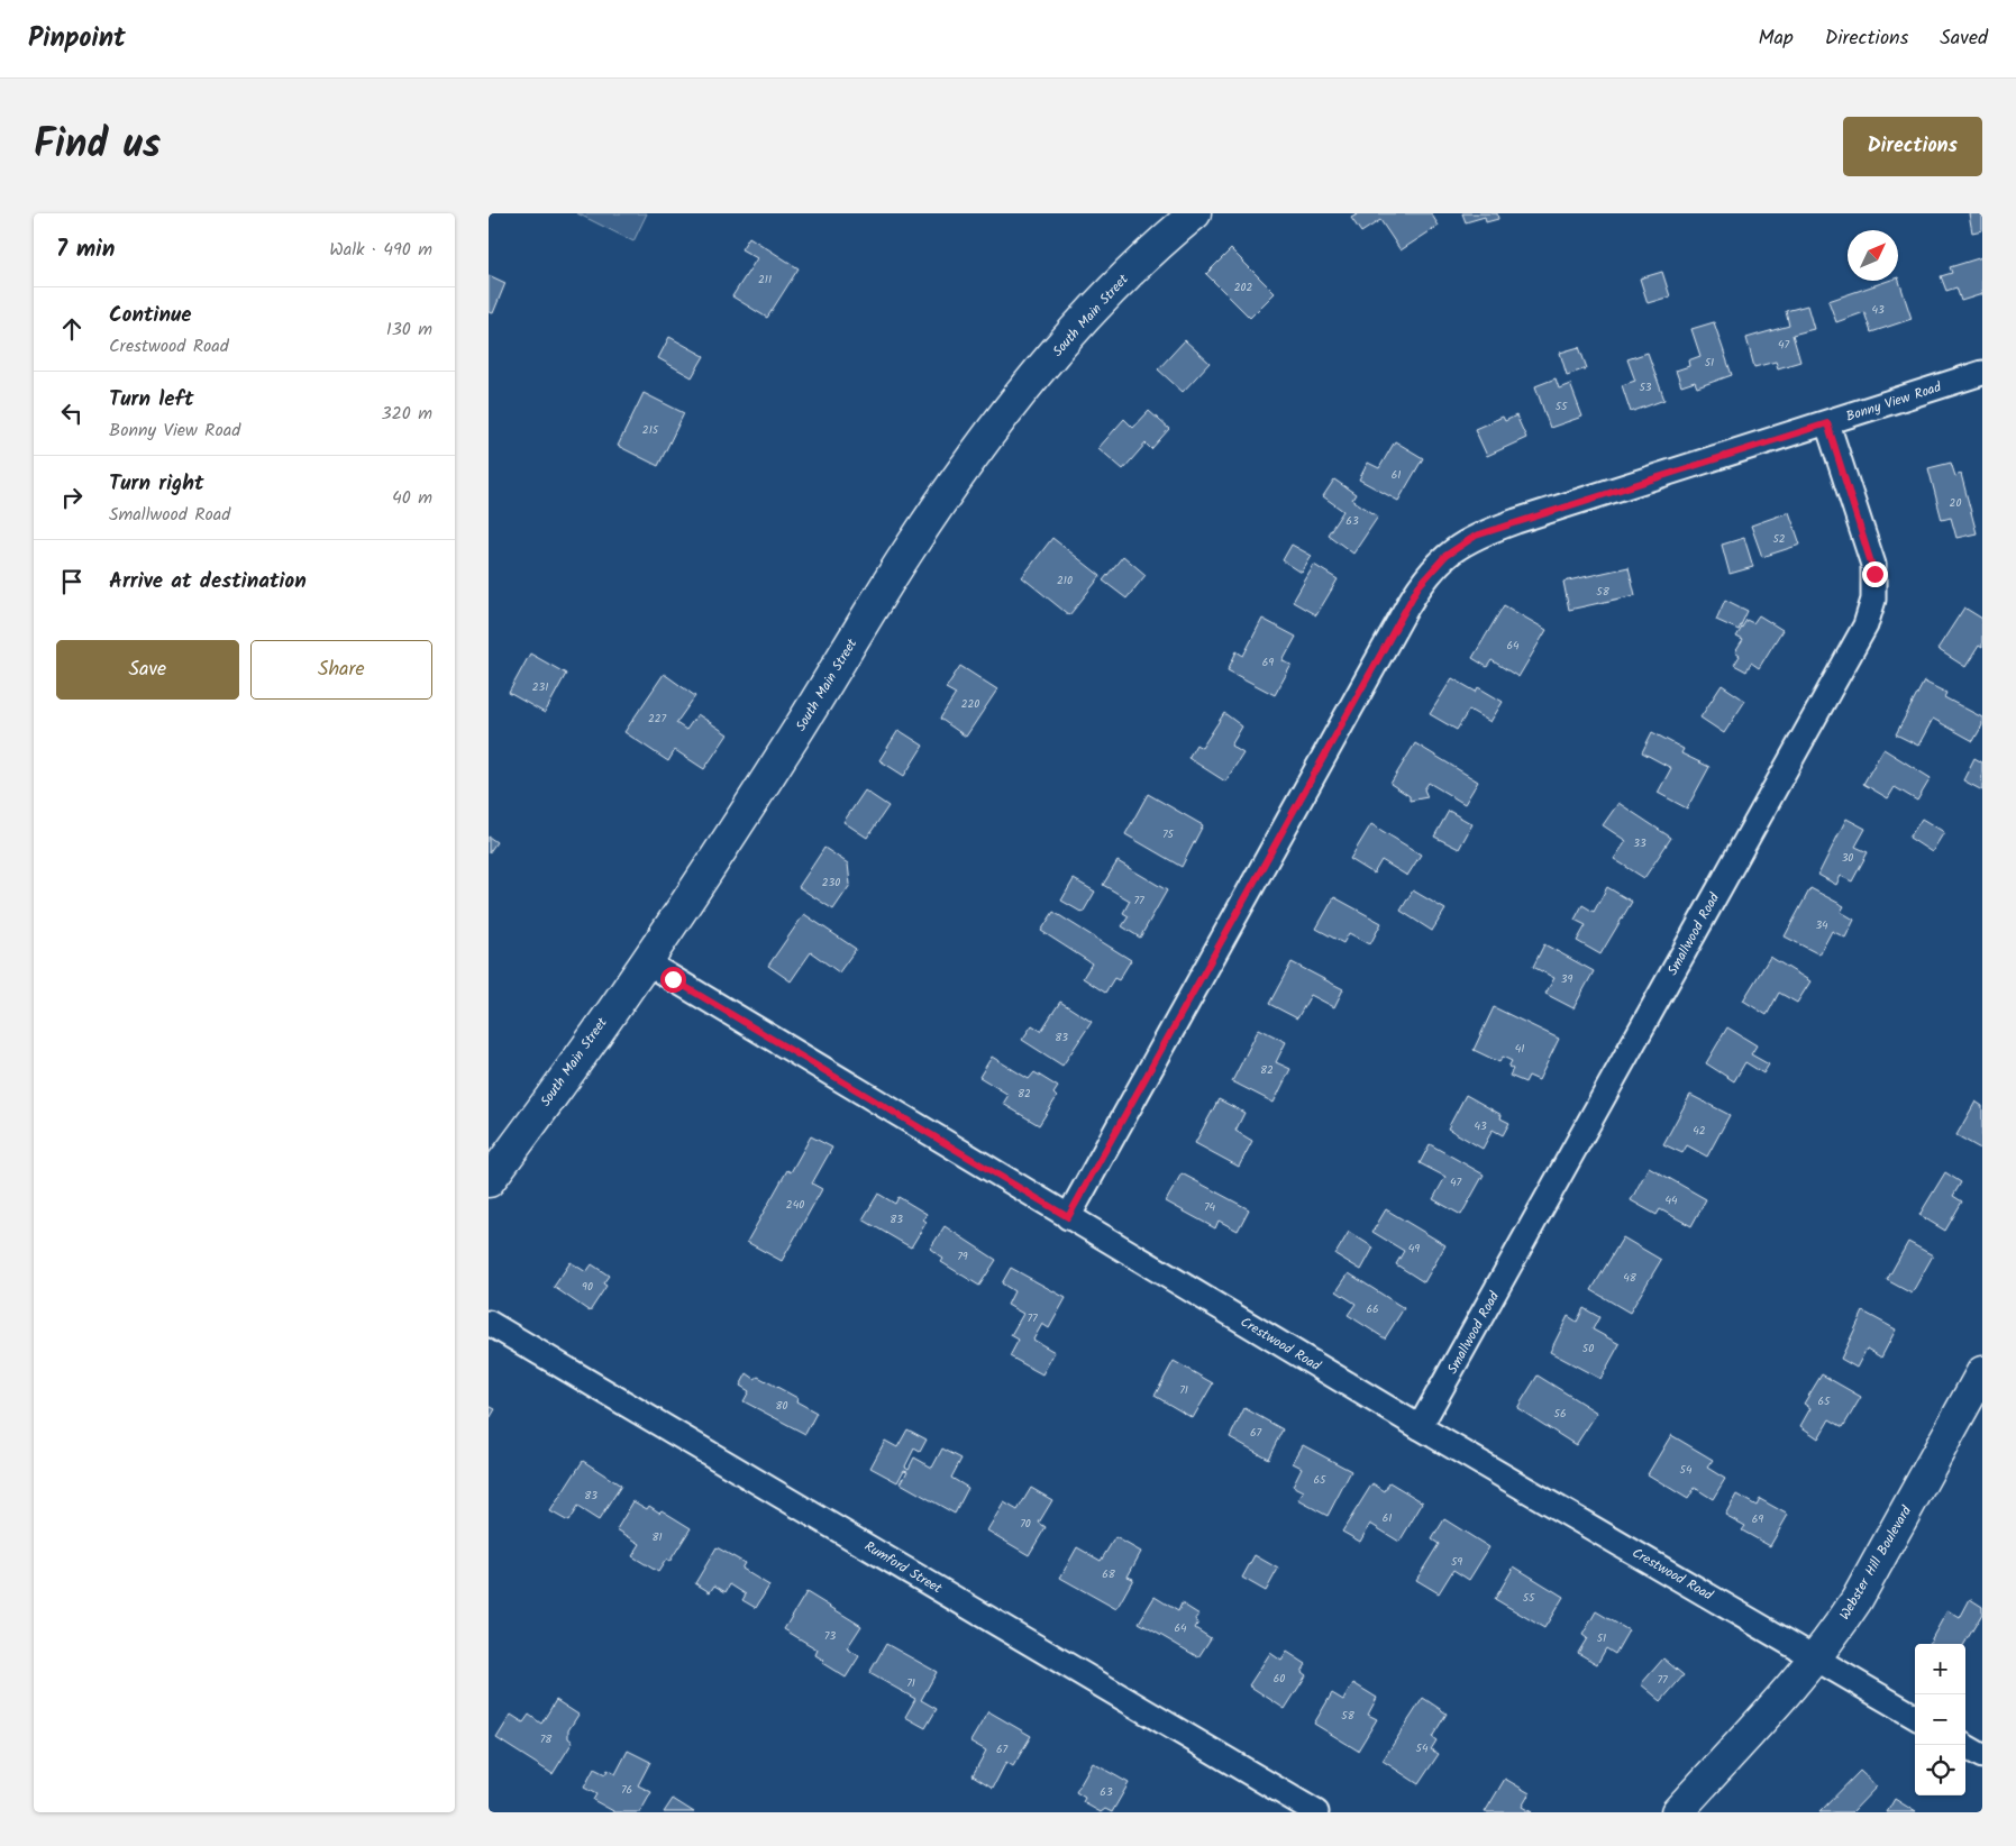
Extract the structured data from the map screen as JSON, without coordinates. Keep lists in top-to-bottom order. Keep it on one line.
{"streets":{"main road":["South Main Street","Webster Hill Boulevard"],"street":["Bonny View Road","Smallwood Road","Crestwood Road","Rumford Street"]},"crossings":[["South Main Street","Crestwood Road"],["Bonny View Road","Smallwood Road"],["Bonny View Road","Crestwood Road"],["Smallwood Road","Crestwood Road"],["Crestwood Road","Webster Hill Boulevard"]],"house_numbers":["211","202","43","47","51","53","55","215","61","20","63","52","210","58","64","69","231","220","227","75","33","30","230","77","34","39","83","41","82","82","43","42","47","44","240","74","83","49","79","48","90","66","77","50","71","65","80","56","67","54","65","83","61","69","70","81","59","68","55","64","73","51","60","77","71","58","78","54","67","76","63"],"north":"top right","page":{"header":"Pinpoint","nav":["Map","Directions","Saved"],"title":"Find us","buttons":["Directions",["Save","Share"]],"heading":["7 min","Walk · 490 m"],"list":[["Continue","Crestwood Road","130 m"],["Turn left","Bonny View Road","320 m"],["Turn right","Smallwood Road","40 m"],"Arrive at destination"],"map_buttons":["+","−"]}}
